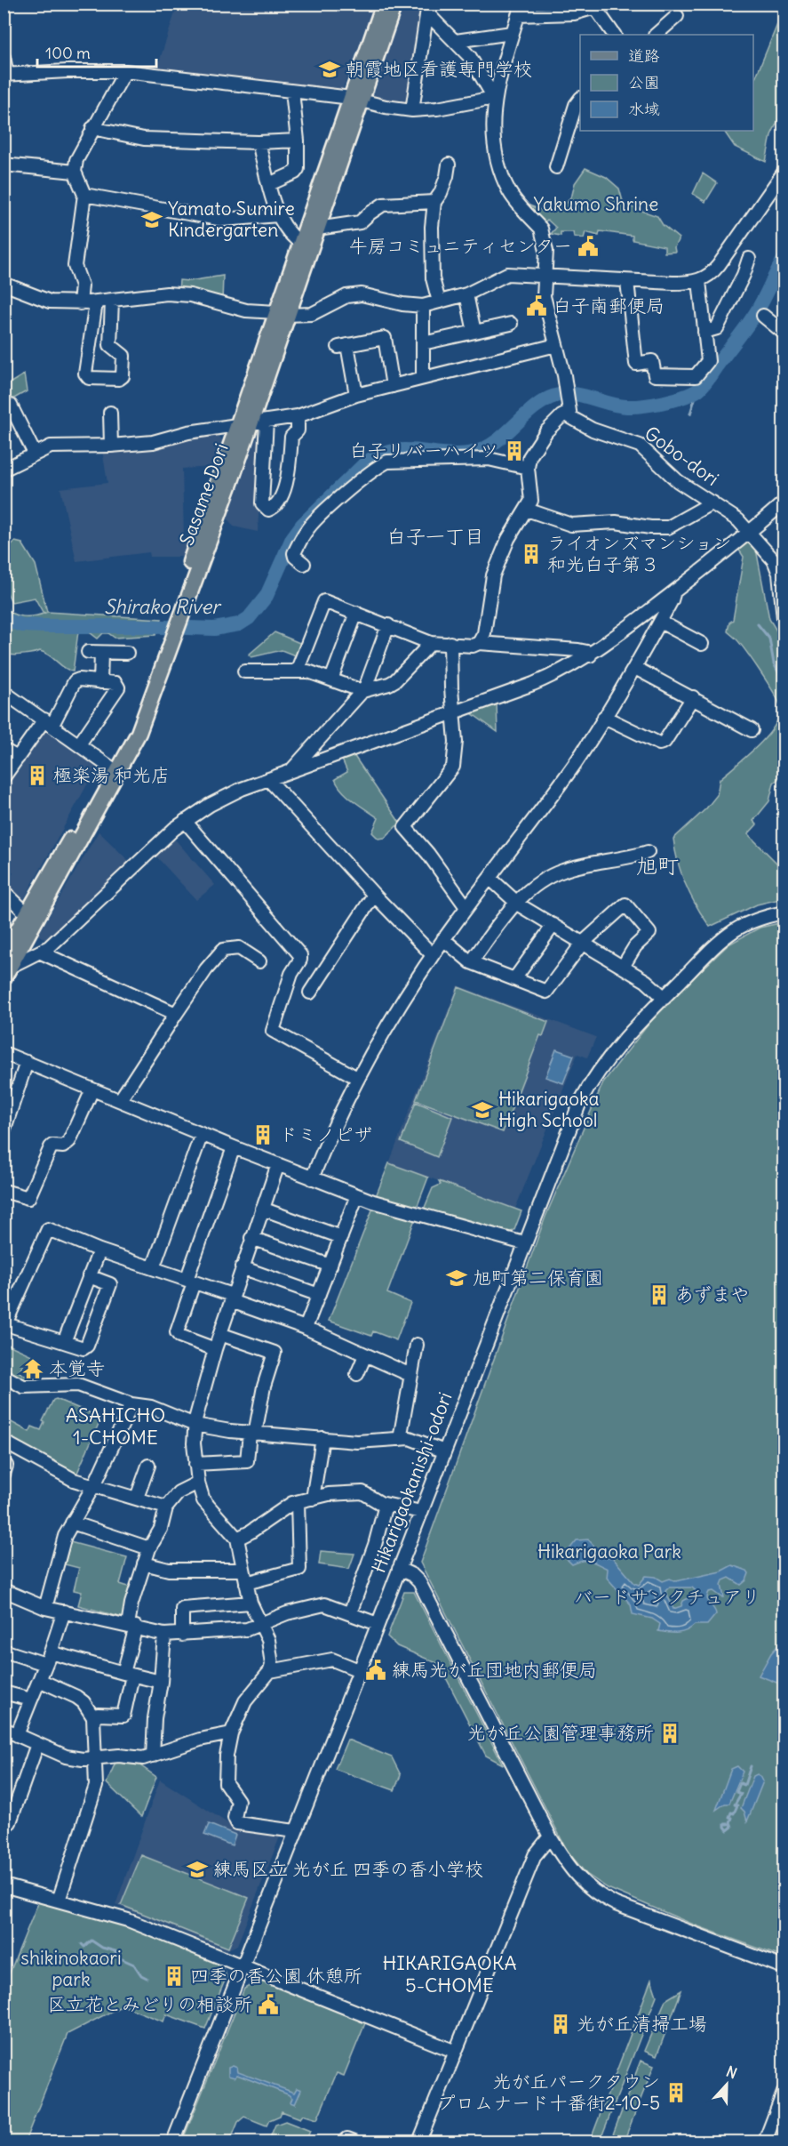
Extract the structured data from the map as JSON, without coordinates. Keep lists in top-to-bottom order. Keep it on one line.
{"streets":{"main road":["Sasame Dori"],"street":["Gobo-dori","Hikarigaokanishi-odori"]},"districts":["白子一丁目","旭町","ASAHICHO 1-CHOME","HIKARIGAOKA 5-CHOME"],"water":["Shirako River"],"parks":["Yakumo Shrine","Hikarigaoka Park","バードサンクチュアリ","shikinokaori park"],"places":{"school or university":["朝霞地区看護専門学校","Yamato Sumire Kindergarten","Hikarigaoka High School","旭町第二保育園","練馬区立 光が丘 四季の香小学校"],"public building":["牛房コミュニティセンター","白子南郵便局","練馬光が丘団地内郵便局","区立花とみどりの相談所"],"building":["白子リバーハイツ","ライオンズマンション 和光白子第３","極楽湯 和光店","ドミノピザ","あずまや","光が丘公園管理事務所","四季の香公園 休憩所","光が丘清掃工場","光が丘パークタウン プロムナード十番街2-10-5"],"temple":["本覚寺"]},"legend":["道路","公園","水域"],"scale_bar":"100 m","north":"top"}
